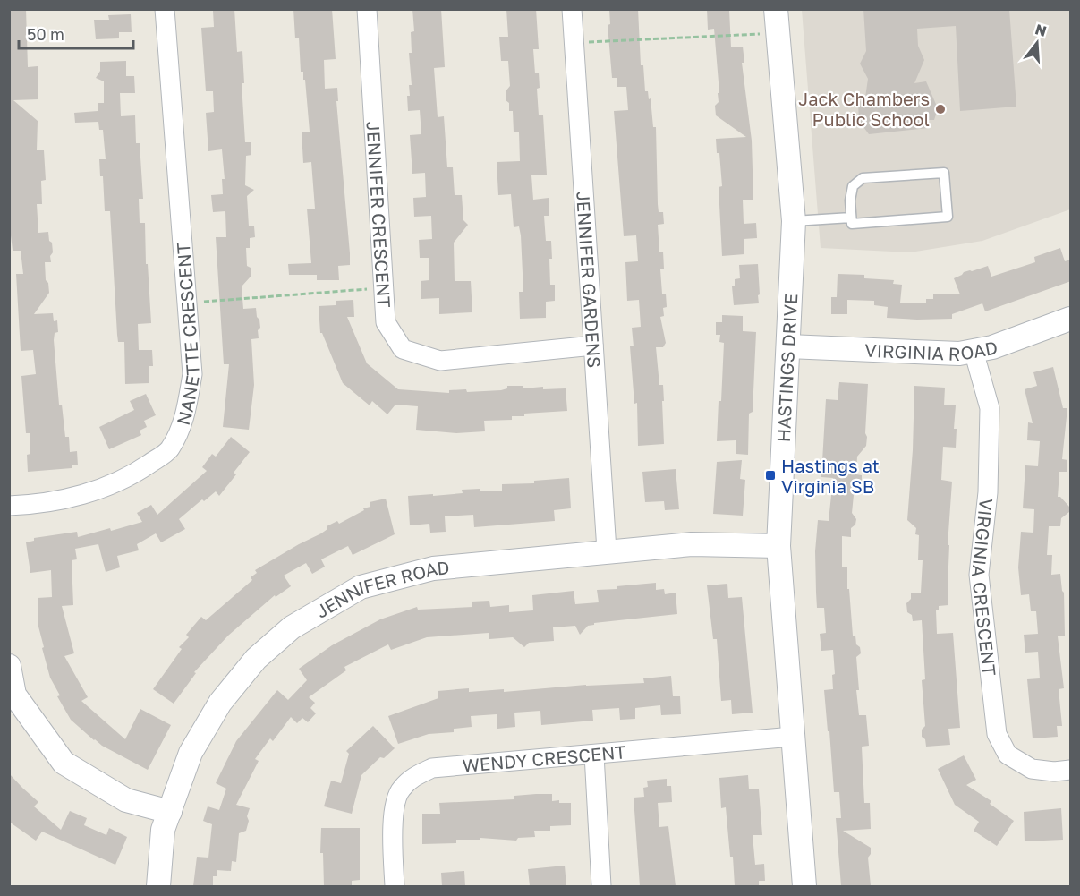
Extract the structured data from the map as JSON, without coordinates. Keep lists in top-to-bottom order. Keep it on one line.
{"streets":{"street":["JENNIFER CRESCENT","JENNIFER GARDENS","NANETTE CRESCENT","VIRGINIA ROAD","HASTINGS DRIVE","VIRGINIA CRESCENT","JENNIFER ROAD","WENDY CRESCENT"]},"crossings":[["JENNIFER CRESCENT","JENNIFER GARDENS"],["JENNIFER GARDENS","JENNIFER ROAD"],["VIRGINIA ROAD","HASTINGS DRIVE"],["VIRGINIA ROAD","VIRGINIA CRESCENT"],["HASTINGS DRIVE","JENNIFER ROAD"],["HASTINGS DRIVE","WENDY CRESCENT"]],"places":{"other":["Jack Chambers Public School"],"transit":["Hastings at Virginia SB"]},"scale_bar":"50 m","north":"top"}
